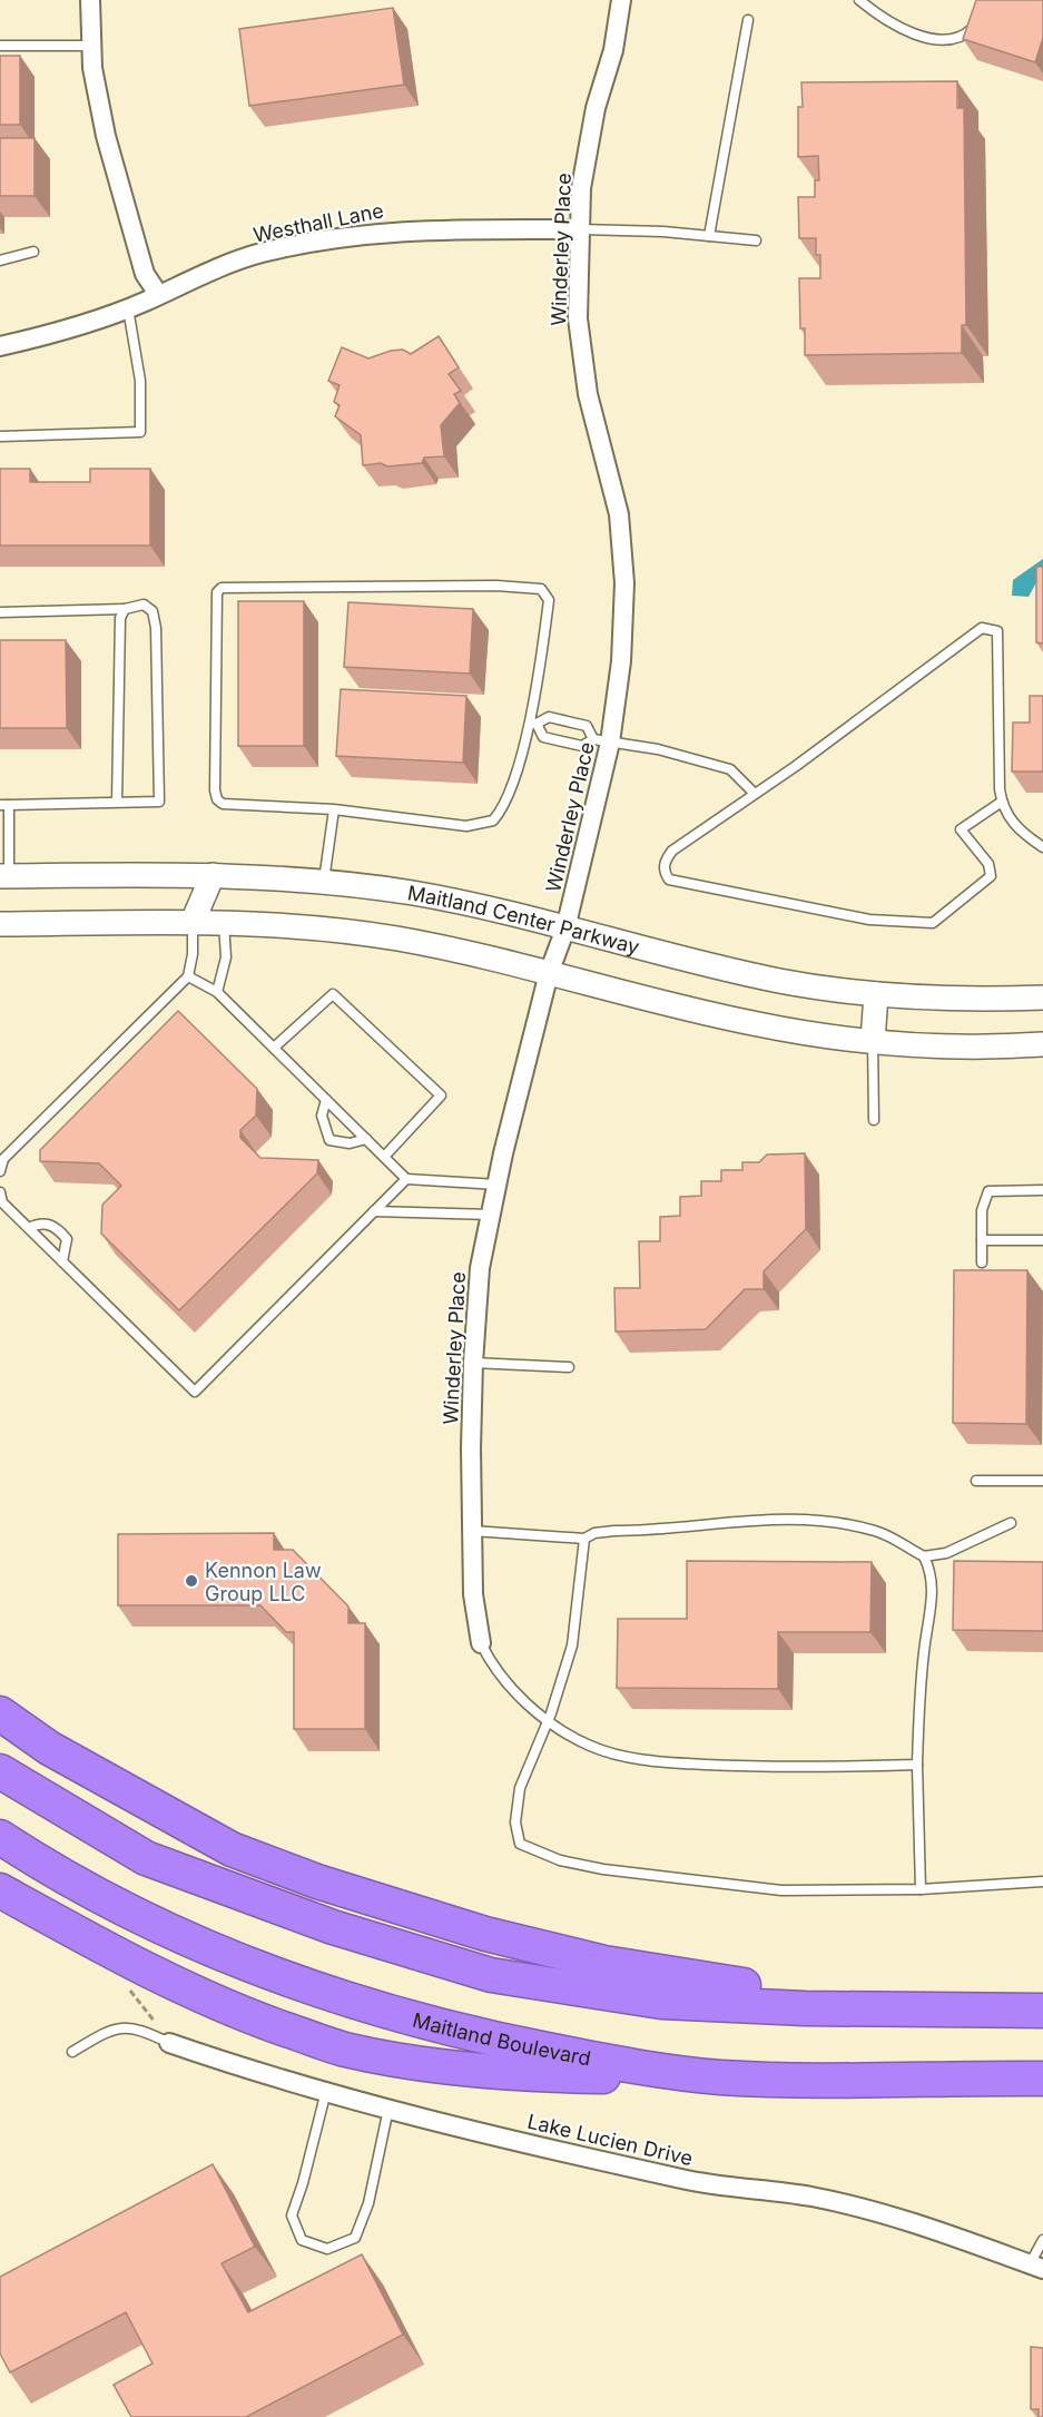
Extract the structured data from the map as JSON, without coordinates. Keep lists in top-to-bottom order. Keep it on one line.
{"streets":{"highway":["Maitland Boulevard"],"street":["Westhall Lane","Winderley Place","Maitland Center Parkway","Lake Lucien Drive"]},"crossings":[["Westhall Lane","Winderley Place"],["Winderley Place","Maitland Center Parkway"]],"places":["Kennon Law Group LLC"]}
